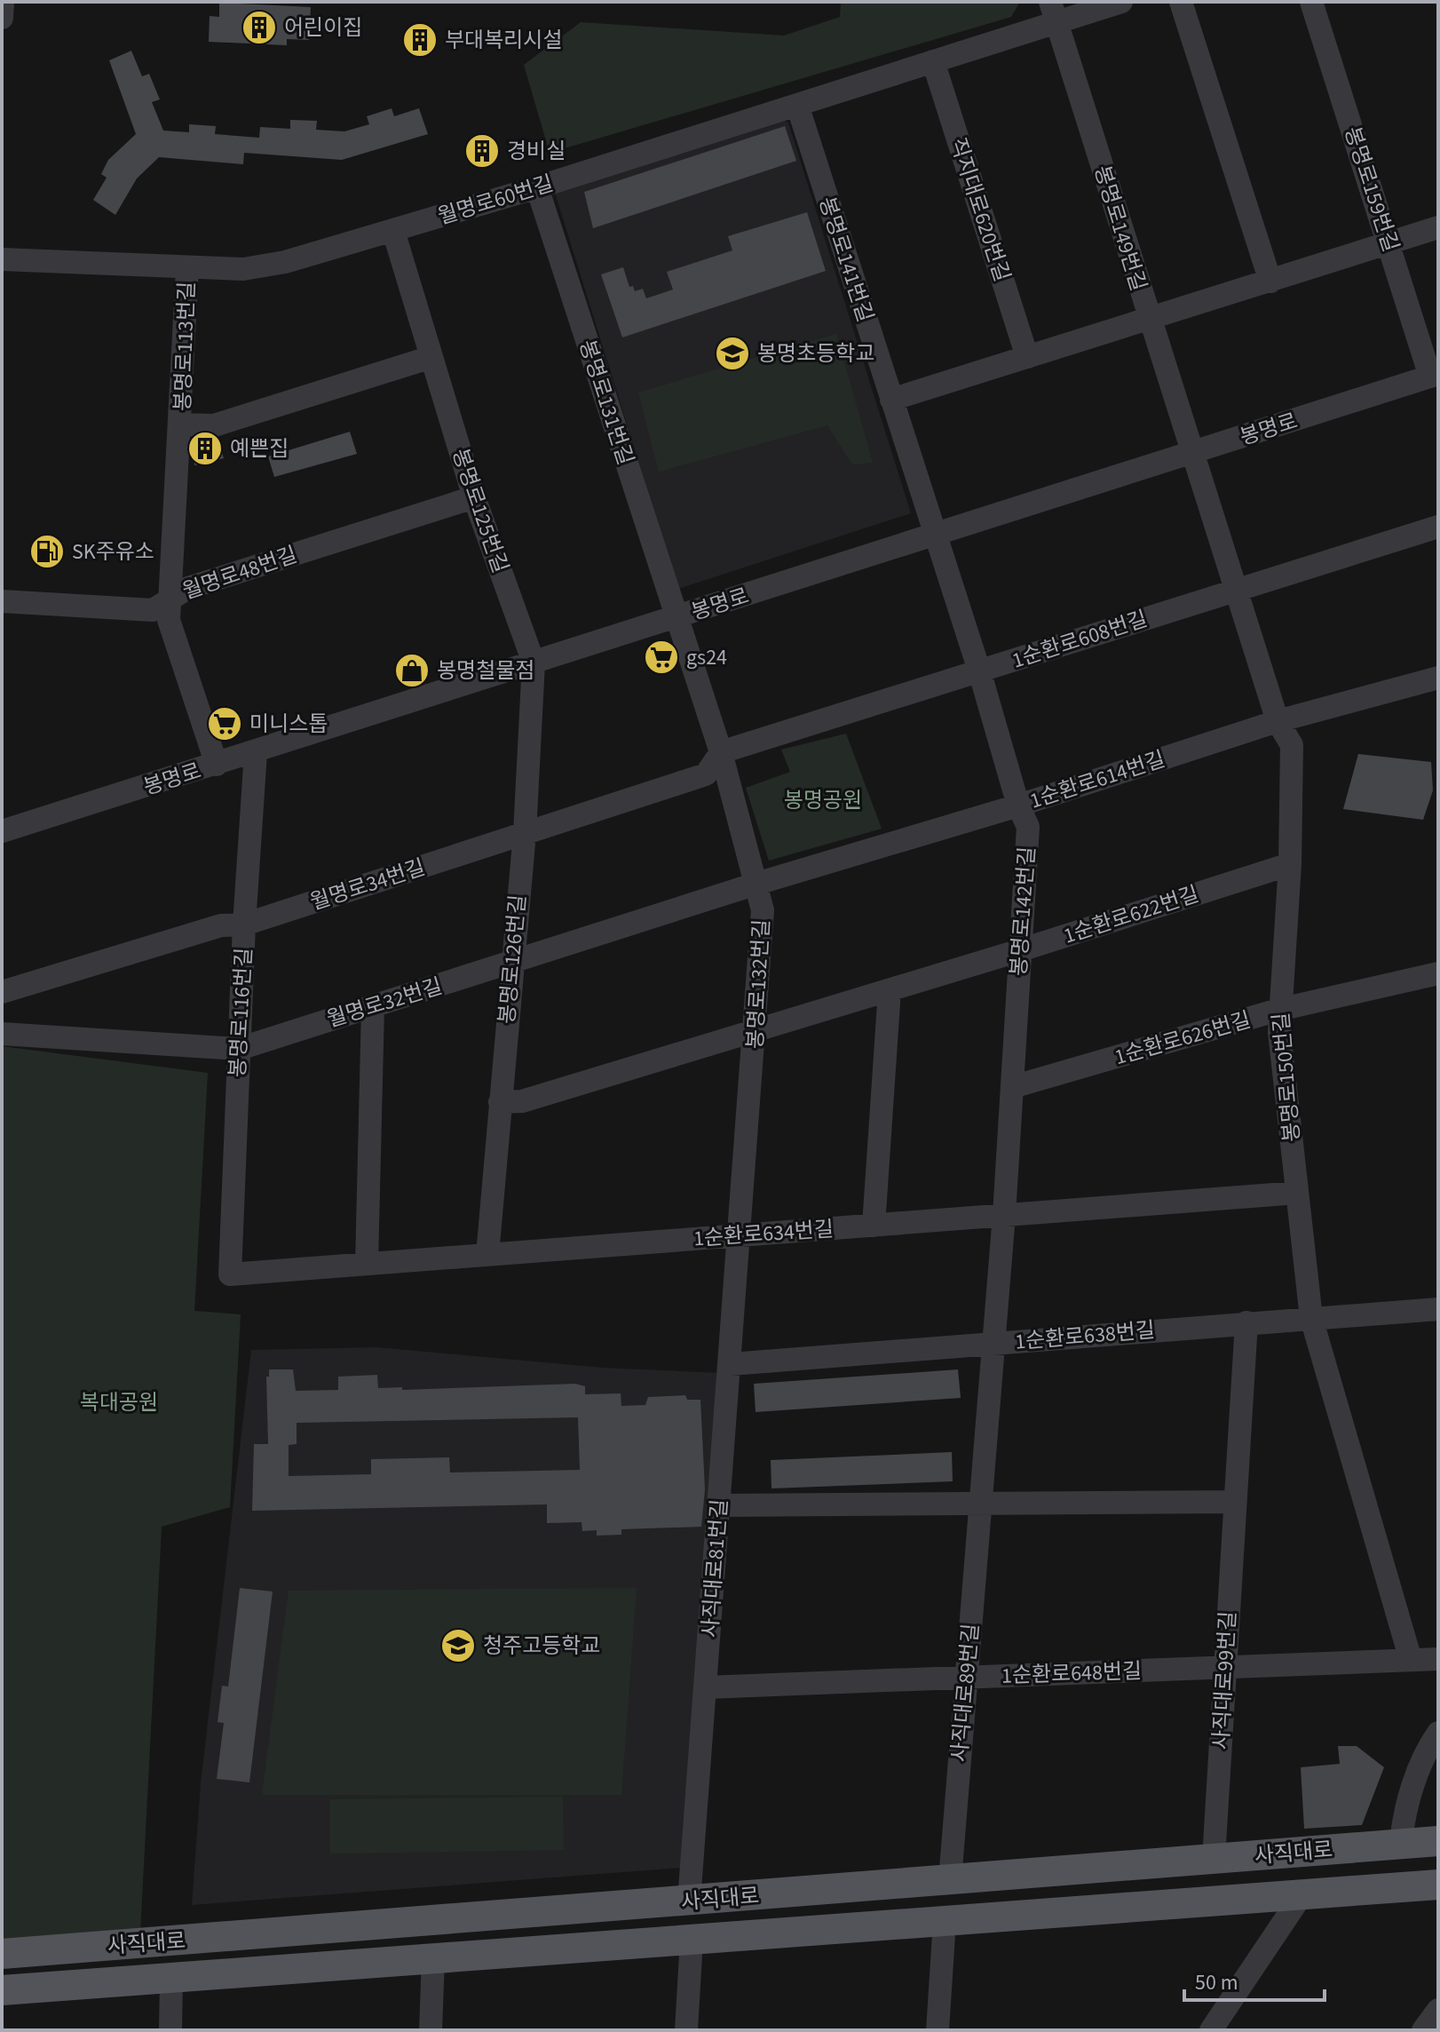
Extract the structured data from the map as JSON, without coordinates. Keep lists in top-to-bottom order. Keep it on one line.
{"streets":{"main road":["사직대로"],"street":["봉명로159번길","월명로60번길","직지대로620번길","봉명로149번길","봉명로141번길","봉명로113번길","봉명로131번길","봉명로","봉명로125번길","월명로48번길","1순환로608번길","1순환로614번길","월명로34번길","봉명로142번길","1순환로622번길","봉명로126번길","봉명로132번길","월명로32번길","봉명로116번길","1순환로626번길","봉명로150번길","1순환로634번길","1순환로638번길","사직대로81번길","1순환로648번길","사직대로99번길","사직대로89번길"]},"crossings":[["봉명로159번길","봉명로"],["월명로60번길","직지대로620번길"],["월명로60번길","봉명로149번길"],["월명로60번길","봉명로141번길"],["월명로60번길","봉명로113번길"],["월명로60번길","봉명로131번길"],["월명로60번길","봉명로125번길"],["봉명로149번길","봉명로"],["봉명로149번길","봉명로150번길"],["봉명로141번길","봉명로"],["봉명로141번길","봉명로142번길"],["봉명로113번길","봉명로"],["봉명로113번길","봉명로125번길"],["봉명로113번길","월명로48번길"],["봉명로131번길","봉명로"],["봉명로131번길","봉명로132번길"],["봉명로","봉명로125번길"],["봉명로","봉명로142번길"],["봉명로","봉명로126번길"],["봉명로","봉명로132번길"],["봉명로","봉명로116번길"],["봉명로","봉명로150번길"],["봉명로125번길","월명로48번길"],["봉명로125번길","봉명로126번길"],["1순환로608번길","월명로34번길"],["1순환로608번길","봉명로142번길"],["1순환로608번길","봉명로132번길"],["1순환로608번길","봉명로150번길"],["1순환로614번길","봉명로142번길"],["1순환로614번길","봉명로132번길"],["1순환로614번길","월명로32번길"],["1순환로614번길","봉명로150번길"],["월명로34번길","봉명로126번길"],["월명로34번길","봉명로132번길"],["월명로34번길","봉명로116번길"],["봉명로142번길","1순환로622번길"],["봉명로142번길","1순환로626번길"],["봉명로142번길","1순환로634번길"],["봉명로142번길","사직대로89번길"],["1순환로622번길","봉명로126번길"],["1순환로622번길","봉명로132번길"],["1순환로622번길","봉명로150번길"],["봉명로126번길","월명로32번길"],["봉명로126번길","1순환로634번길"],["봉명로132번길","월명로32번길"],["봉명로132번길","1순환로634번길"],["봉명로132번길","사직대로81번길"],["월명로32번길","봉명로116번길"],["봉명로116번길","1순환로634번길"],["1순환로626번길","봉명로150번길"],["봉명로150번길","1순환로634번길"],["봉명로150번길","1순환로638번길"],["봉명로150번길","1순환로648번길"],["1순환로634번길","사직대로81번길"],["1순환로634번길","사직대로89번길"],["1순환로638번길","사직대로81번길"],["1순환로638번길","사직대로99번길"],["1순환로638번길","사직대로89번길"],["사직대로81번길","1순환로648번길"],["사직대로81번길","사직대로"],["1순환로648번길","사직대로99번길"],["1순환로648번길","사직대로89번길"],["사직대로99번길","사직대로"],["사직대로89번길","사직대로"]],"parks":["봉명공원","복대공원"],"places":{"building":["어린이집","부대복리시설","경비실","예쁜집"],"school or university":["봉명초등학교","청주고등학교"],"fuel station":["SK주유소"],"supermarket":["gs24","미니스톱"],"shop":["봉명철물점"]},"scale_bar":"50 m"}
